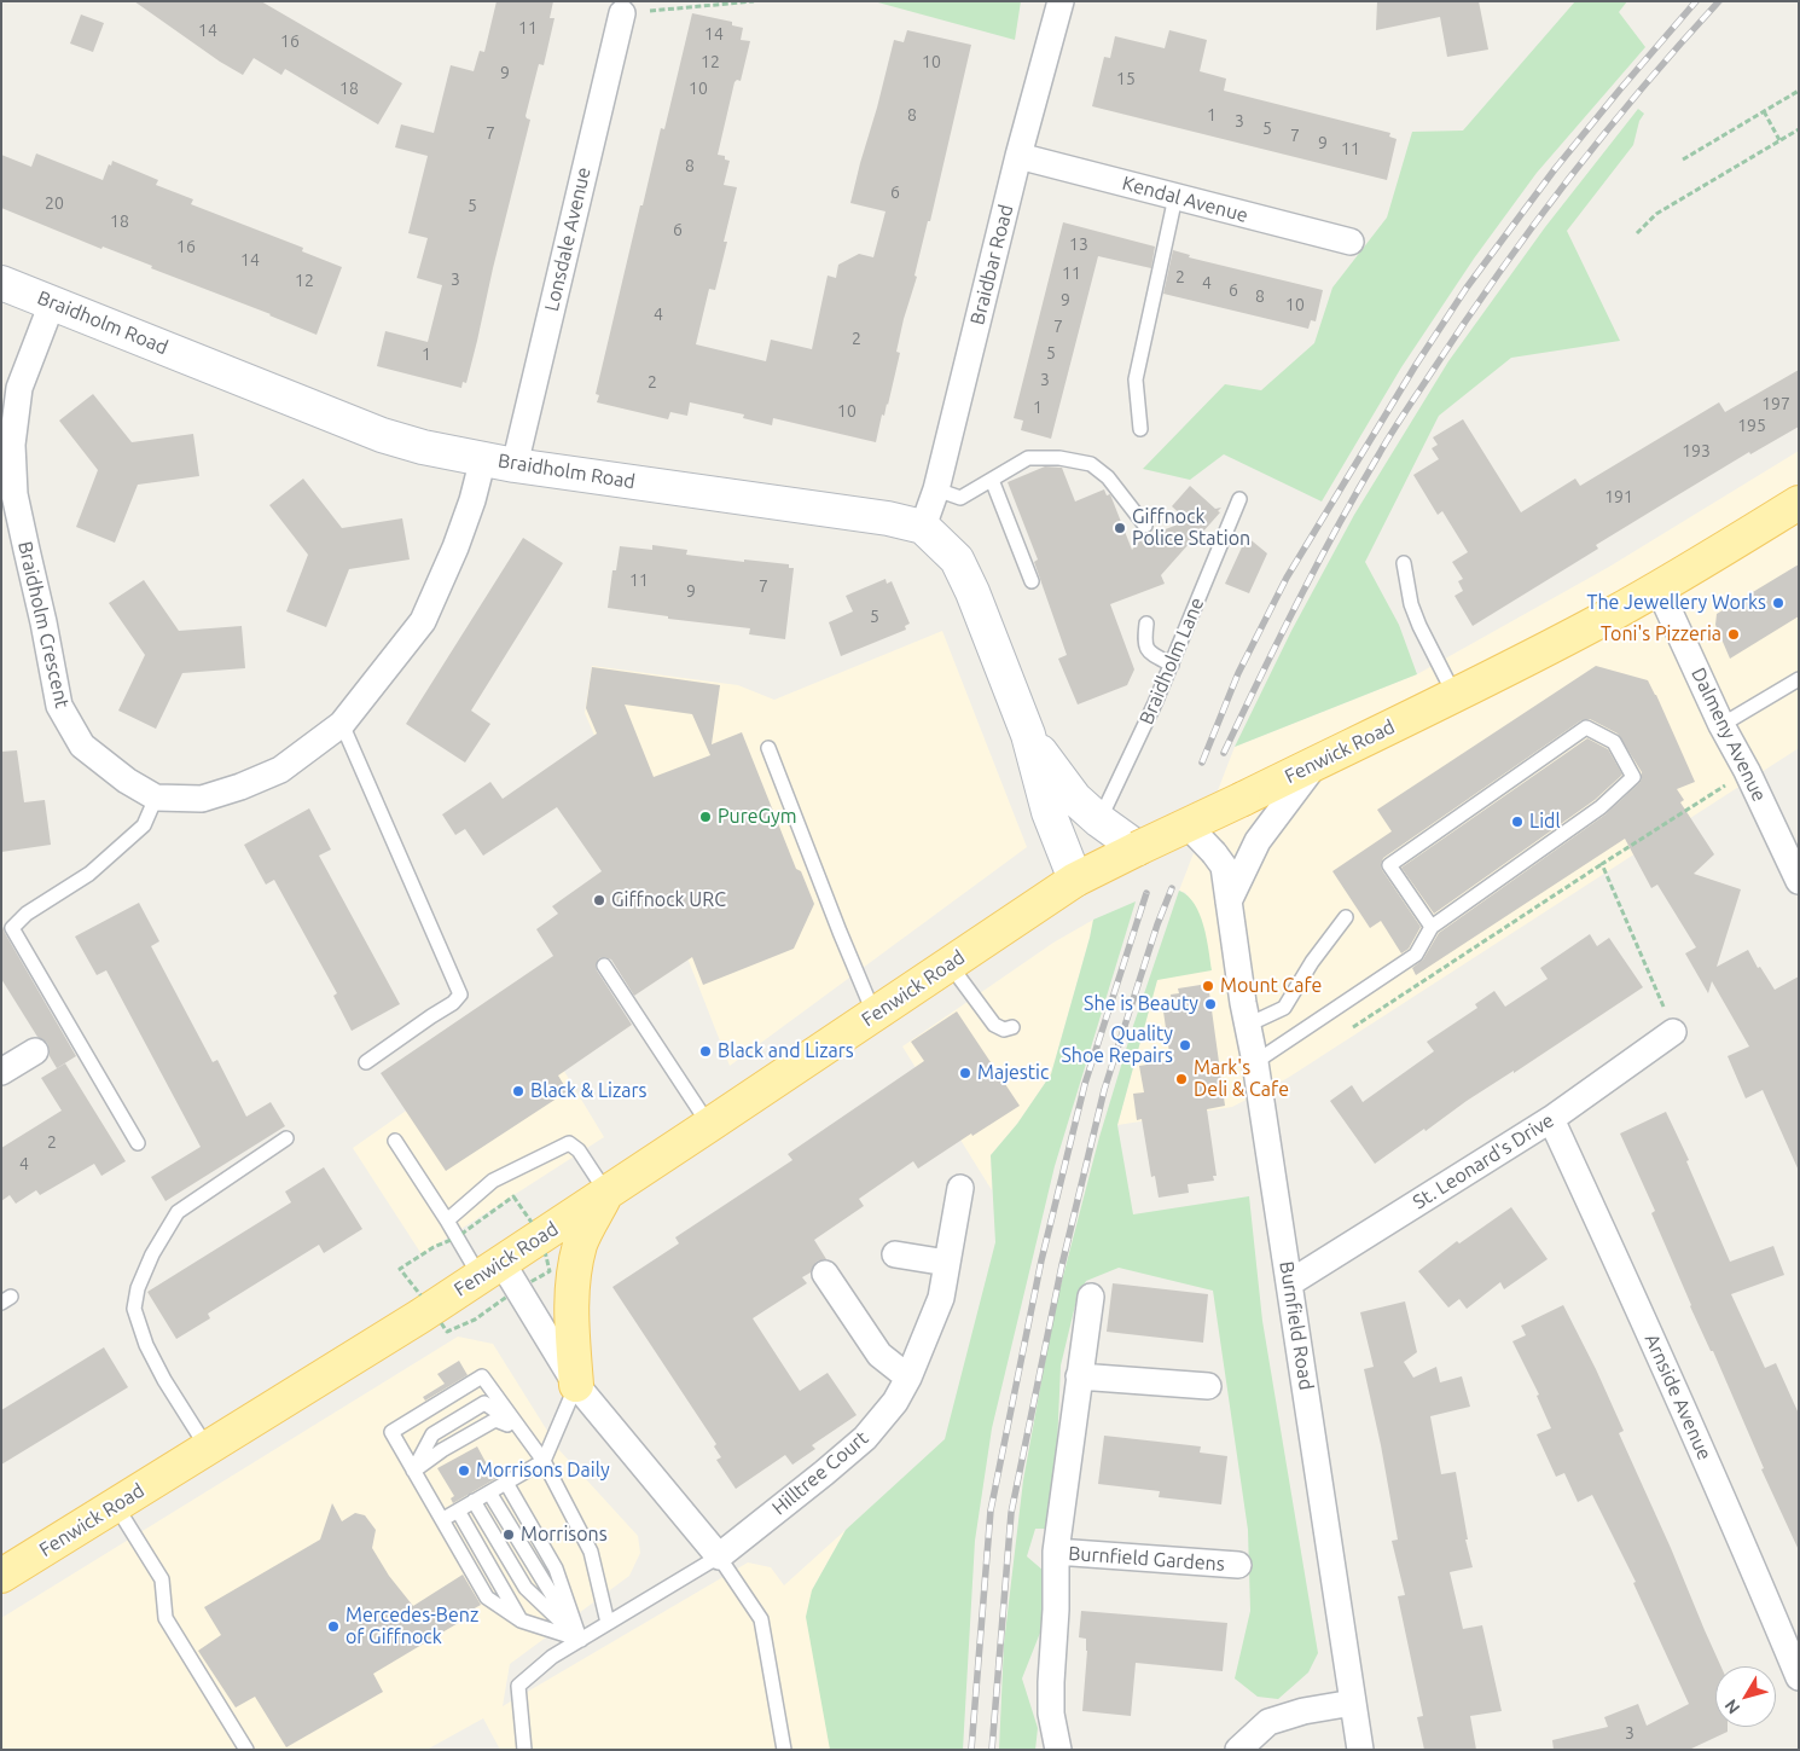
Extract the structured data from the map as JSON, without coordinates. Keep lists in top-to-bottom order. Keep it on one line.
{"streets":{"main road":["Fenwick Road"],"street":["Kendal Avenue","Lonsdale Avenue","Braidbar Road","Braidholm Road","Braidholm Crescent","Dalmeny Avenue","St. Leonard's Drive","Burnfield Road","Arnside Avenue","Hilltree Court","Burnfield Gardens"],"lane":["Braidholm Lane"]},"crossings":[["Kendal Avenue","Braidbar Road"],["Lonsdale Avenue","Braidholm Road"],["Braidbar Road","Braidholm Road"],["Braidholm Road","Braidholm Crescent"],["Dalmeny Avenue","Fenwick Road"],["Fenwick Road","Burnfield Road"],["St. Leonard's Drive","Burnfield Road"],["St. Leonard's Drive","Arnside Avenue"]],"places":["Giffnock Police Station","The Jewellery Works","Toni's Pizzeria","PureGym","Lidl","Giffnock URC","Mount Cafe","She is Beauty","Quality Shoe Repairs","Black and Lizars","Majestic","Mark's Deli & Cafe","Black & Lizars","Morrisons Daily","Morrisons","Mercedes-Benz of Giffnock"],"house_numbers":["11","14","14","16","12","10","9","15","18","10","8","1","3","5","7","7","9","11","8","6","20","5","18","6","13","16","14","11","2","3","12","4","6","8","9","10","4","7","2","5","1","3","2","197","1","10","195","193","191","11","7","9","5","2","4","3"],"north":"bottom left"}
